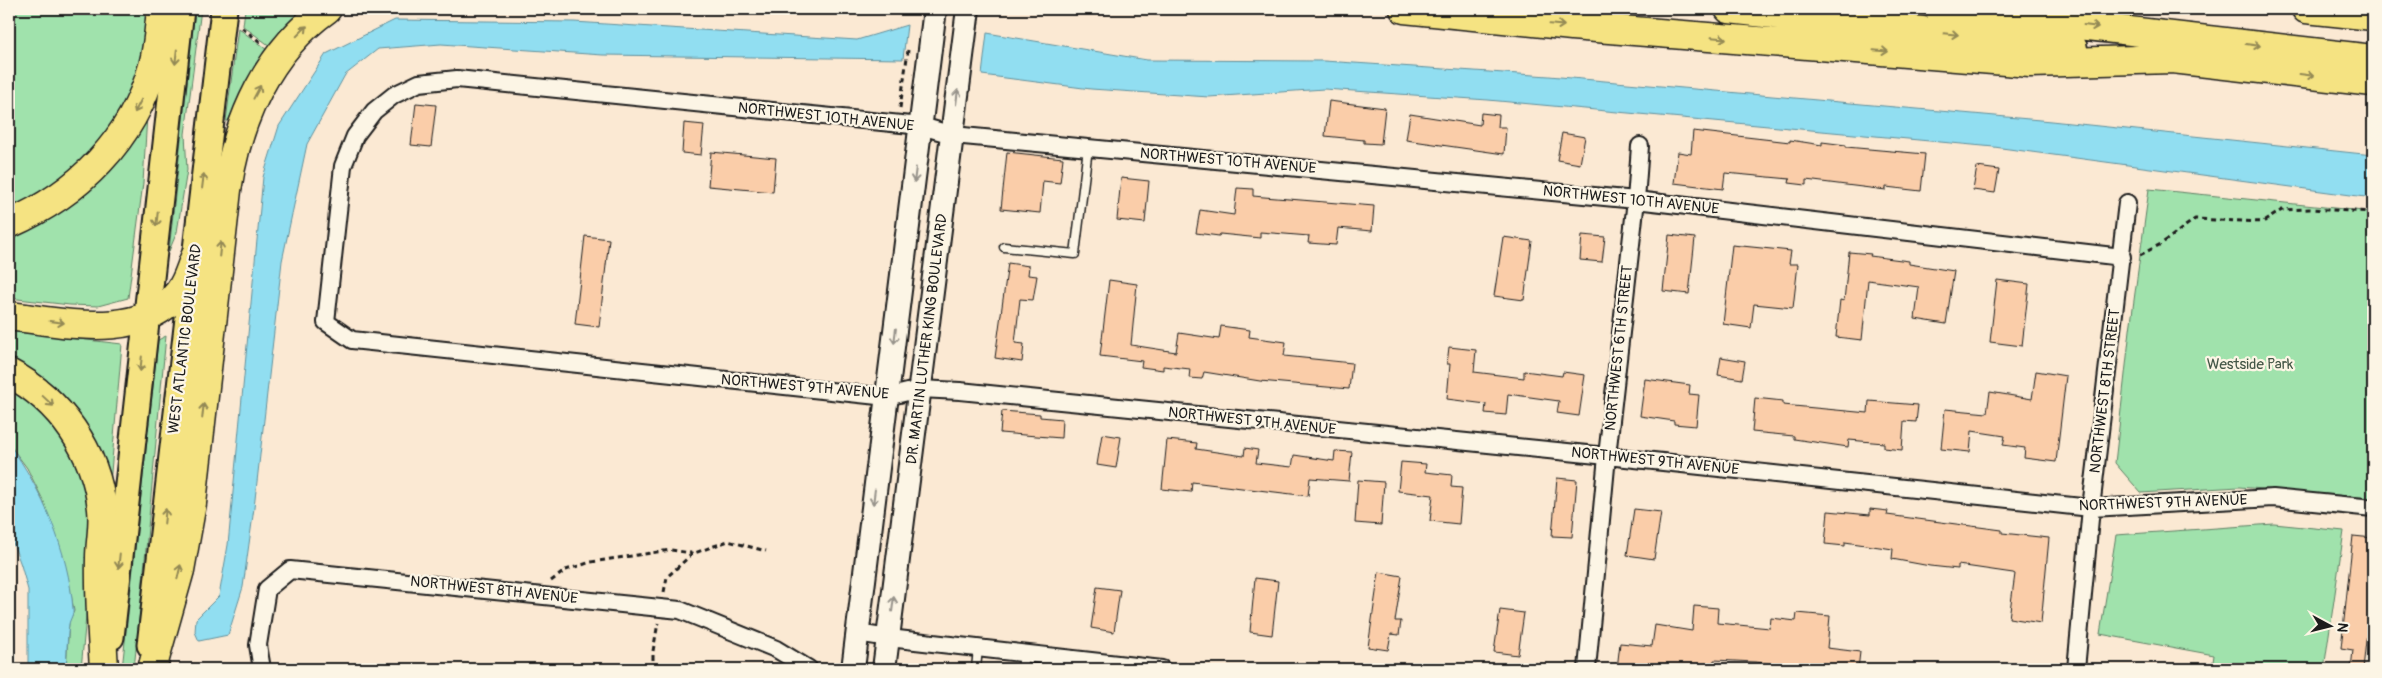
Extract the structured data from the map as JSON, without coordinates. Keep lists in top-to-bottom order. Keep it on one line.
{"streets":{"main road":["WEST ATLANTIC BOULEVARD","DR. MARTIN LUTHER KING BOULEVARD"],"street":["NORTHWEST 10TH AVENUE","NORTHWEST 6TH STREET","NORTHWEST 9TH AVENUE","NORTHWEST 8TH STREET","NORTHWEST 8TH AVENUE"]},"crossings":[["NORTHWEST 10TH AVENUE","DR. MARTIN LUTHER KING BOULEVARD"],["NORTHWEST 10TH AVENUE","NORTHWEST 6TH STREET"],["NORTHWEST 10TH AVENUE","NORTHWEST 9TH AVENUE"],["NORTHWEST 10TH AVENUE","NORTHWEST 8TH STREET"],["DR. MARTIN LUTHER KING BOULEVARD","NORTHWEST 9TH AVENUE"],["NORTHWEST 6TH STREET","NORTHWEST 9TH AVENUE"],["NORTHWEST 9TH AVENUE","NORTHWEST 8TH STREET"]],"parks":["Westside Park"],"north":"right"}
